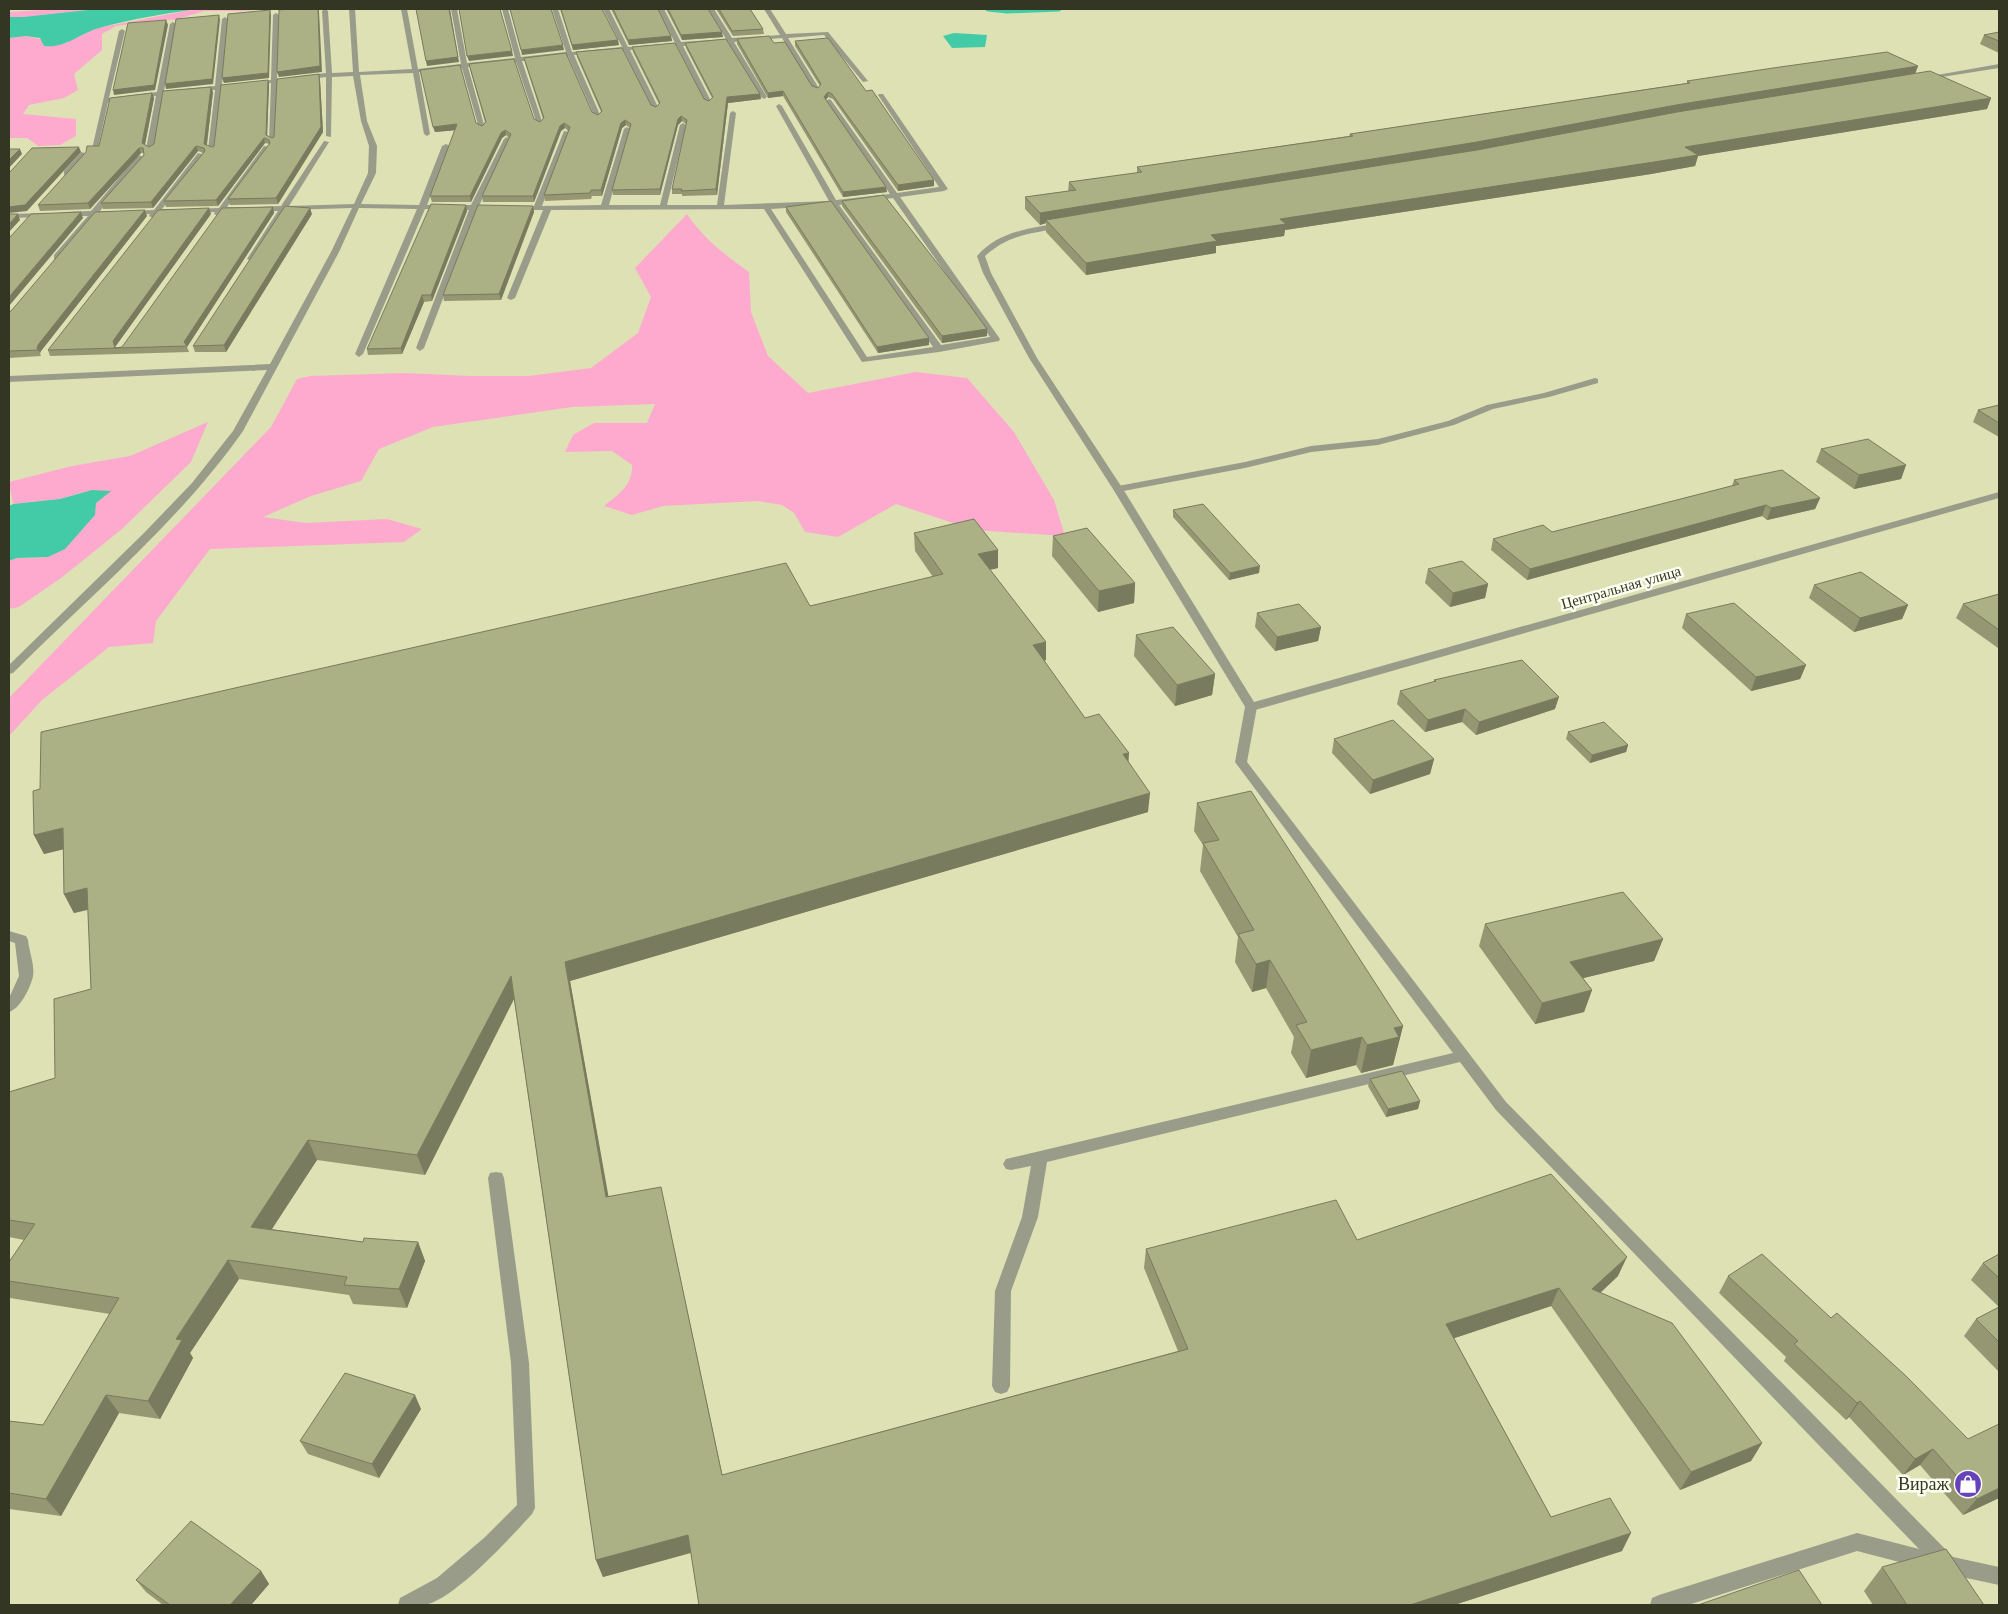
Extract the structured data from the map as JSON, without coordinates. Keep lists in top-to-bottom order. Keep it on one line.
{"streets":{"street":["Центральная улица"]},"places":{"shop":["Вираж"]}}
